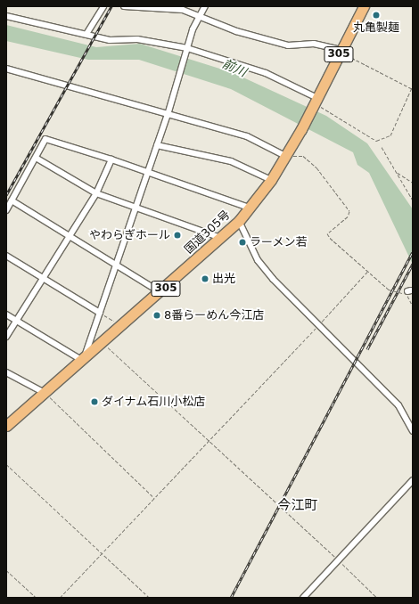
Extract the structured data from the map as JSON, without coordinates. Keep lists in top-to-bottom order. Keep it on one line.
{"streets":{"highway":["305","国道305号"]},"districts":["今江町"],"water":["前川"],"places":["丸亀製麺","やわらぎホール","ラーメン若","出光","8番らーめん今江店","ダイナム石川小松店"]}
